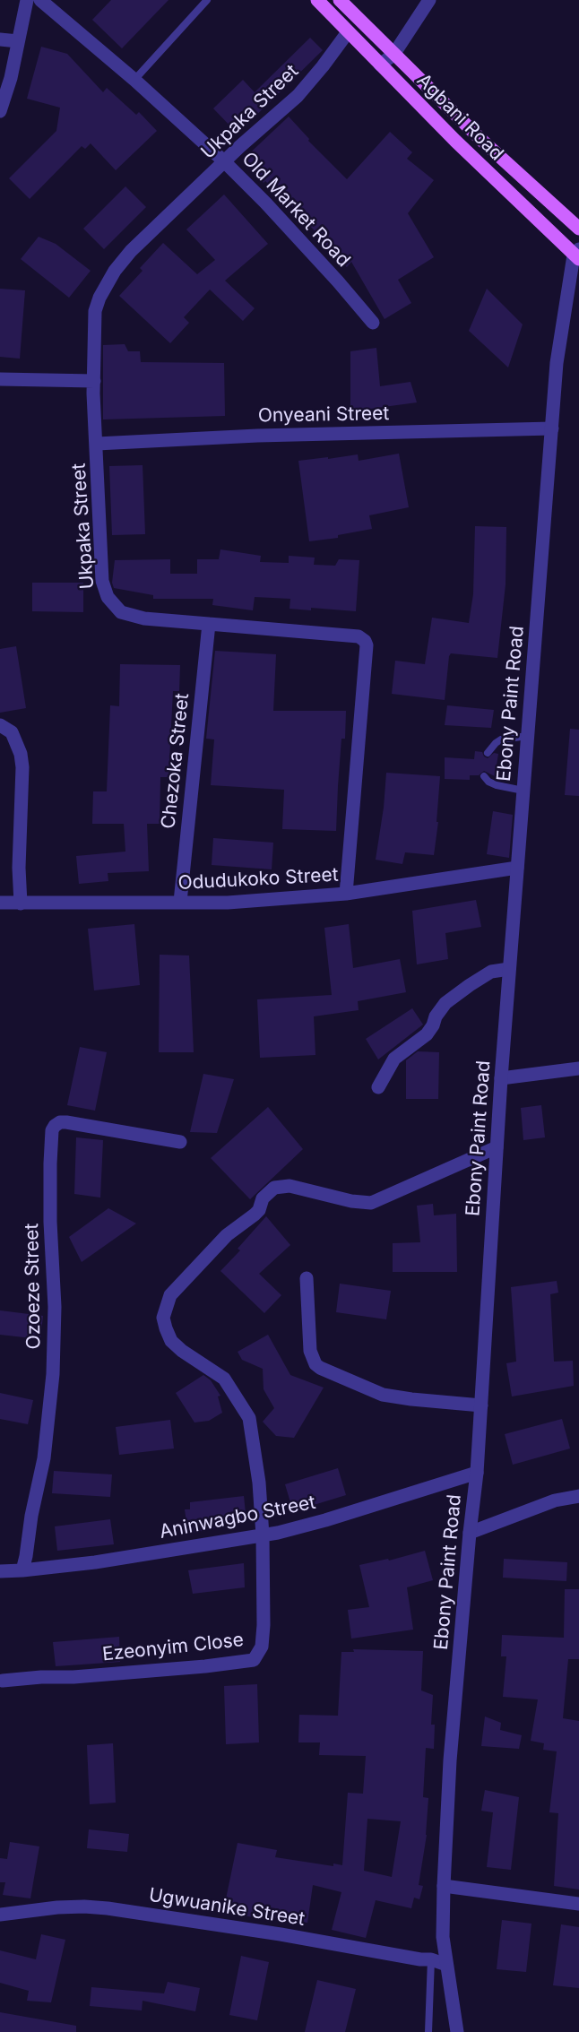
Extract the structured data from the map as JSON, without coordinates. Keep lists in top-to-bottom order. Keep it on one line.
{"streets":{"main road":["Agbani Road"],"street":["Ukpaka Street","Old Market Road","Onyeani Street","Ebony Paint Road","Chezoka Street","Odudukoko Street","Ozoeze Street","Aninwagbo Street","Ezeonyim Close","Ugwuanike Street"]},"crossings":[["Ukpaka Street","Agbani Road"],["Ukpaka Street","Old Market Road"],["Ukpaka Street","Onyeani Street"],["Ukpaka Street","Chezoka Street"],["Ukpaka Street","Odudukoko Street"],["Agbani Road","Ebony Paint Road"],["Onyeani Street","Ebony Paint Road"],["Ebony Paint Road","Odudukoko Street"],["Ebony Paint Road","Aninwagbo Street"],["Ebony Paint Road","Ugwuanike Street"],["Chezoka Street","Odudukoko Street"],["Ozoeze Street","Aninwagbo Street"],["Aninwagbo Street","Ezeonyim Close"]]}
